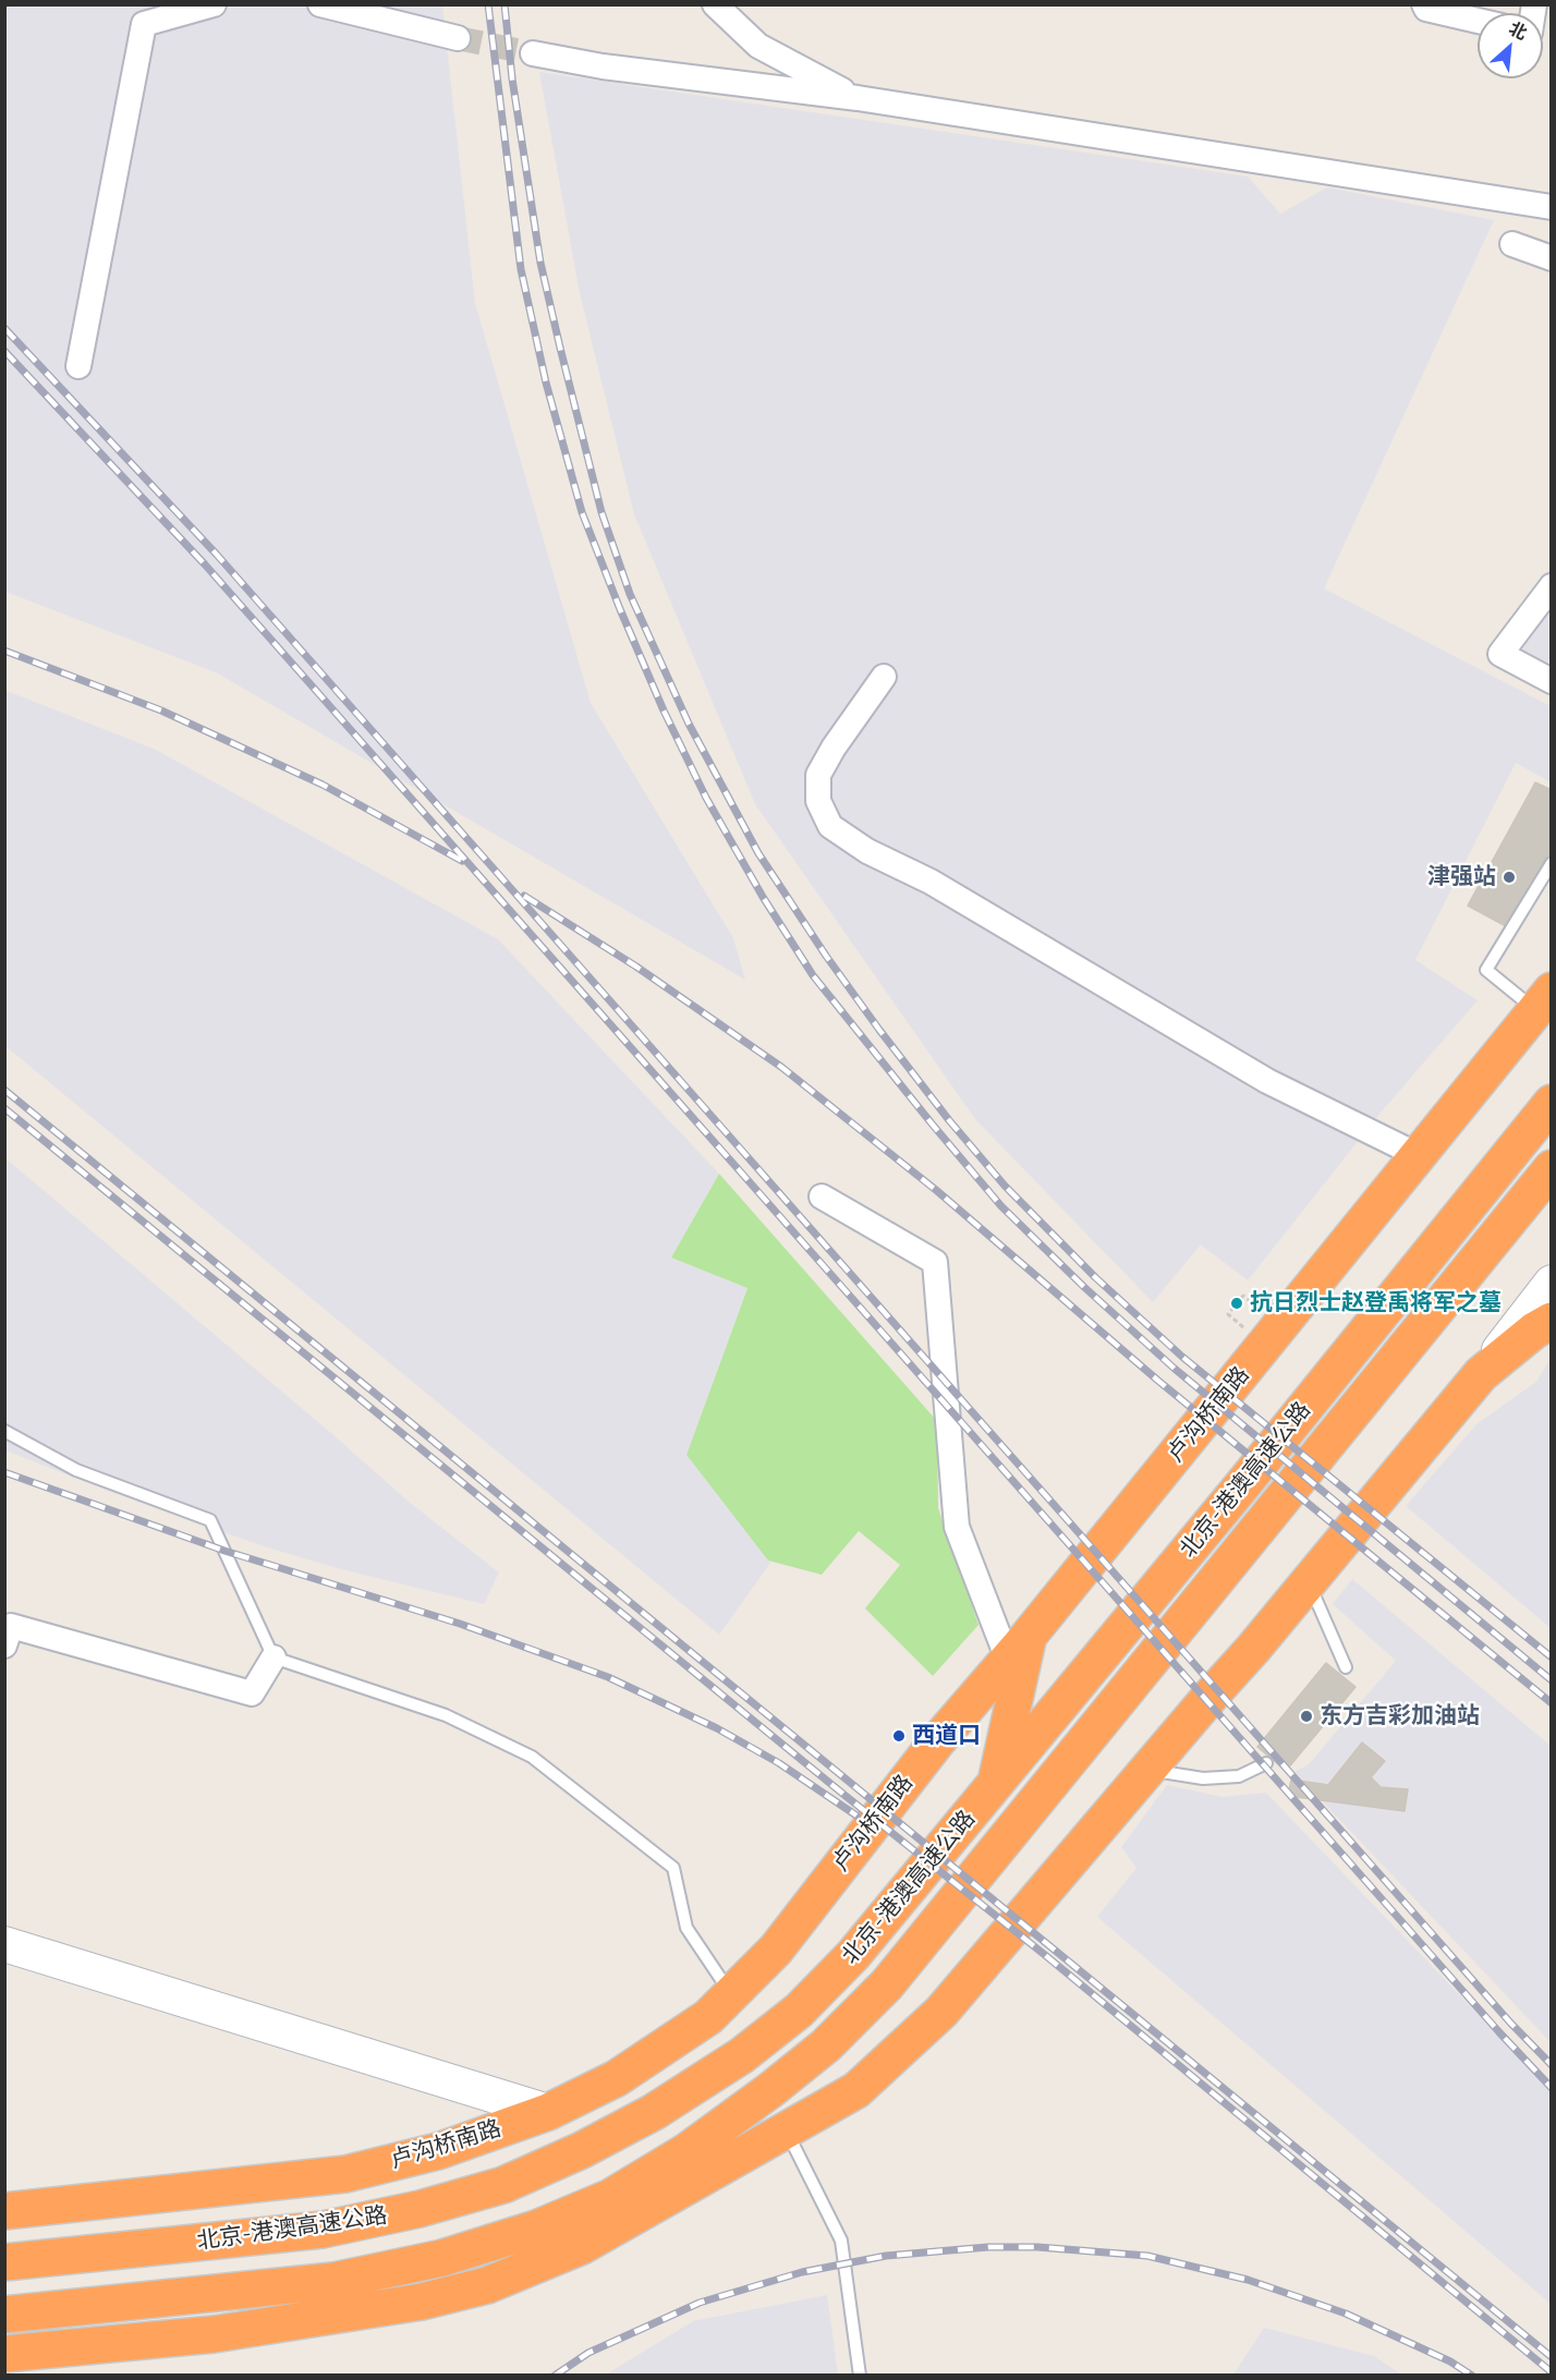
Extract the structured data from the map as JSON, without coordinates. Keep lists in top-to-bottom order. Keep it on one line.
{"streets":{"highway":["卢沟桥南路","北京-港澳高速公路"]},"places":["津强站","抗日烈士赵登禹将军之墓","东方吉彩加油站","西道口"],"north":"top right"}
